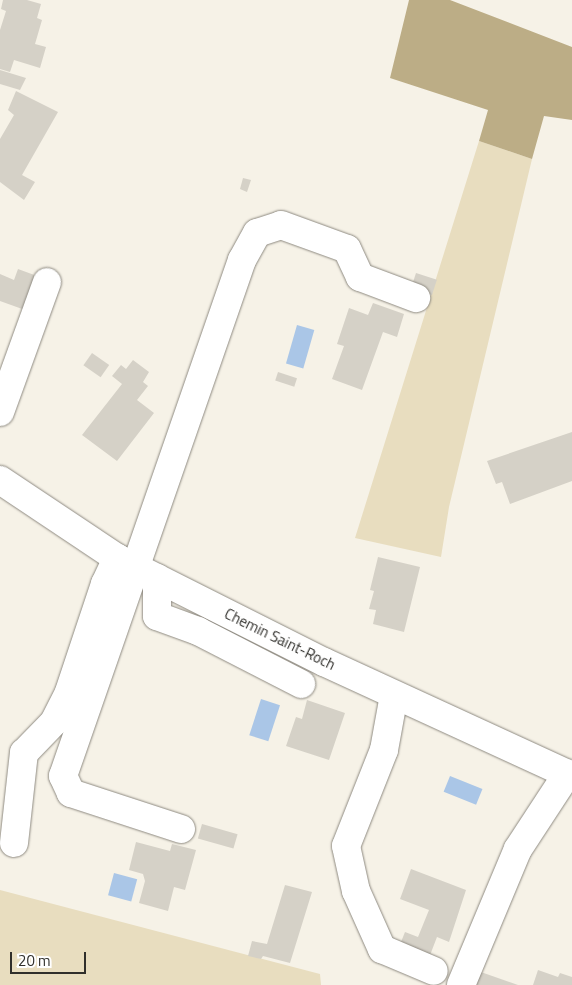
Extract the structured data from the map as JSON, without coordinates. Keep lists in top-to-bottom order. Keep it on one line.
{"streets":{"street":["Chemin Saint-Roch"]},"scale_bar":"20 m"}
